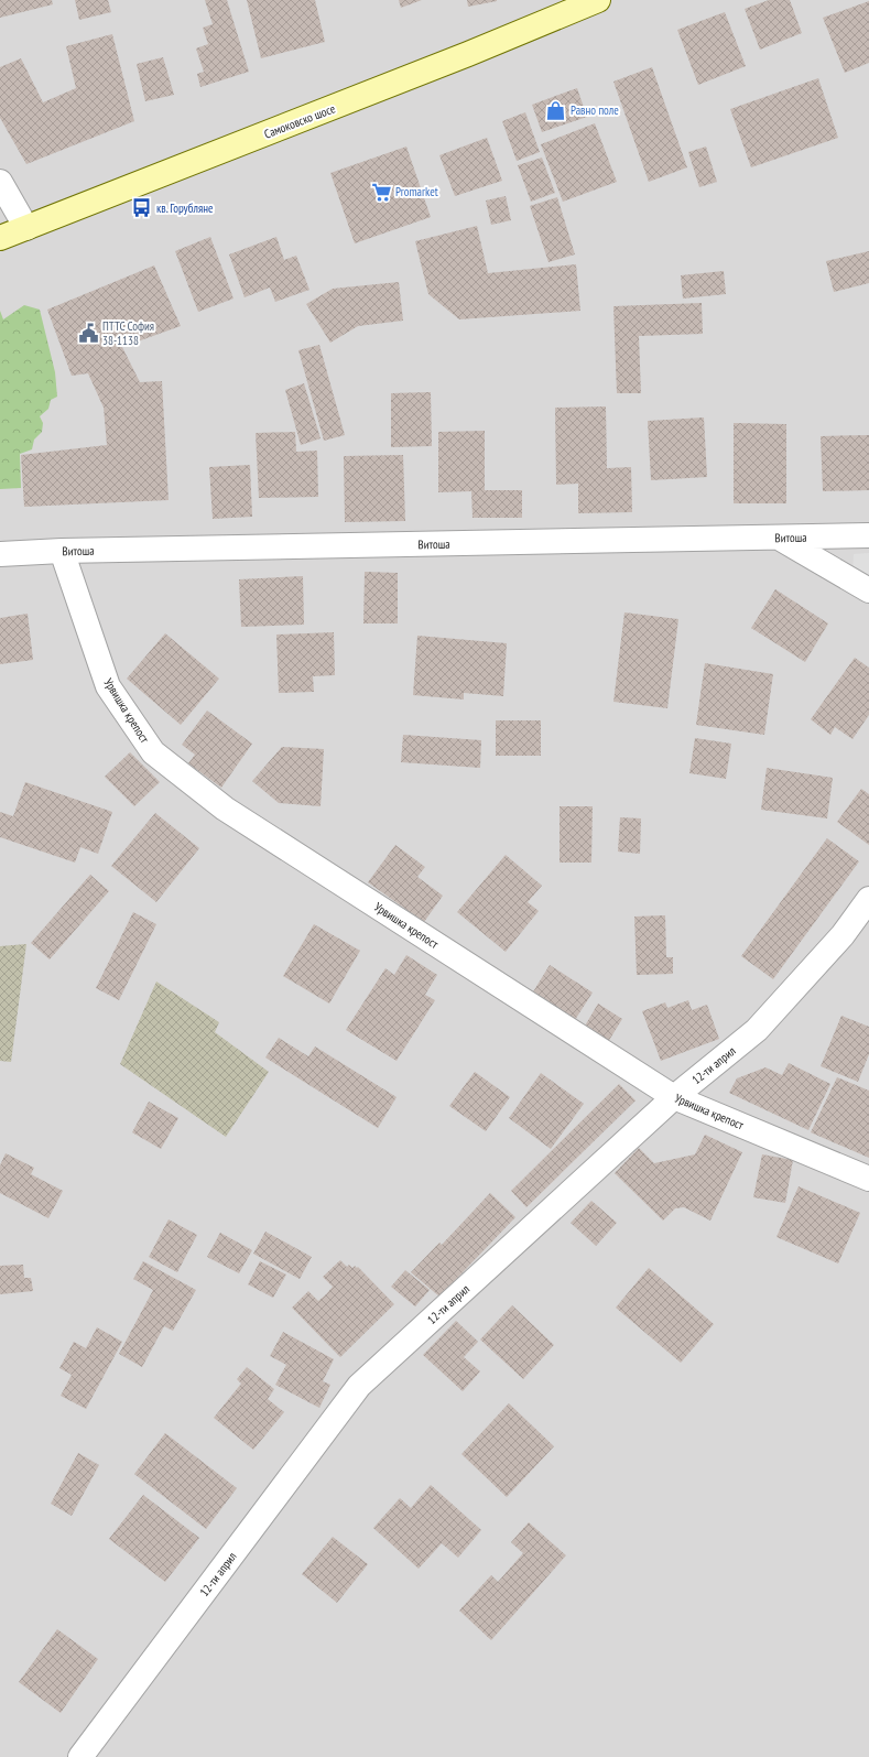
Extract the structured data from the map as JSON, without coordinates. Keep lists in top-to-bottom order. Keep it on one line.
{"streets":{"main road":["Самоковско шосе"],"street":["Витоша","Урвишка крепост","12-ти април"]},"crossings":[["Витоша","Урвишка крепост"],["Урвишка крепост","12-ти април"]],"places":{"shop":["Равно поле"],"supermarket":["Promarket"],"bus stop":["кв. Горубляне"],"public building":["ПТТС София 38-1138"]}}
